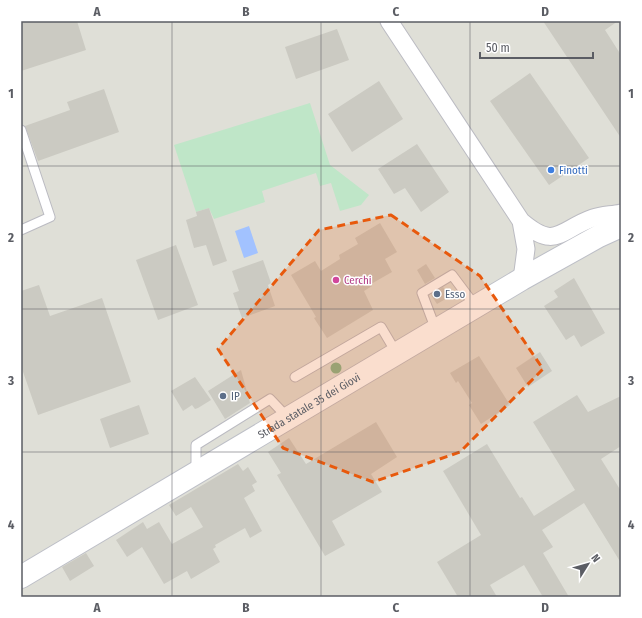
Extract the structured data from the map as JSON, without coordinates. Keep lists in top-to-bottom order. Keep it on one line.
{"streets":{"main road":["Strada statale 35 dei Giovi"]},"places":["Finotti","Cerchi","Esso","IP"],"scale_bar":"50 m","north":"top right","grid":{"columns":["A","B","C","D"],"rows":["1","2","3","4"]}}
